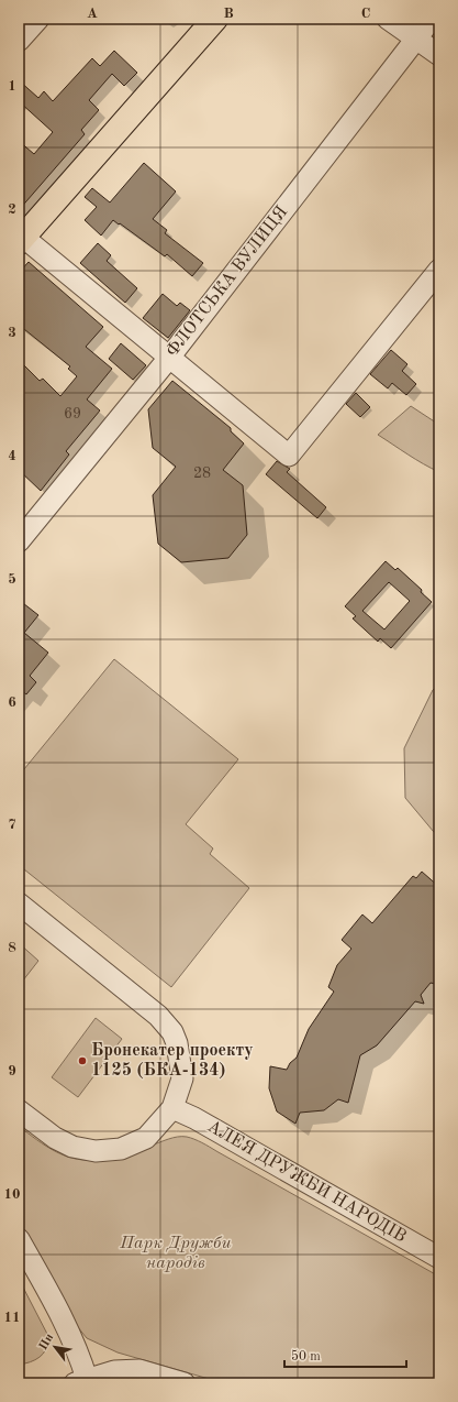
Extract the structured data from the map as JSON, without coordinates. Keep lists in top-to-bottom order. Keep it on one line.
{"streets":{"street":["ФЛОТСЬКА ВУЛИЦЯ","АЛЕЯ ДРУЖБИ НАРОДІВ"]},"parks":["Парк Дружби народів"],"places":["Бронекатер проекту 1125 (БКА-134)"],"house_numbers":["69","28"],"scale_bar":"50 m","north":"top left","grid":{"columns":["A","B","C"],"rows":["1","2","3","4","5","6","7","8","9","10","11"]}}
